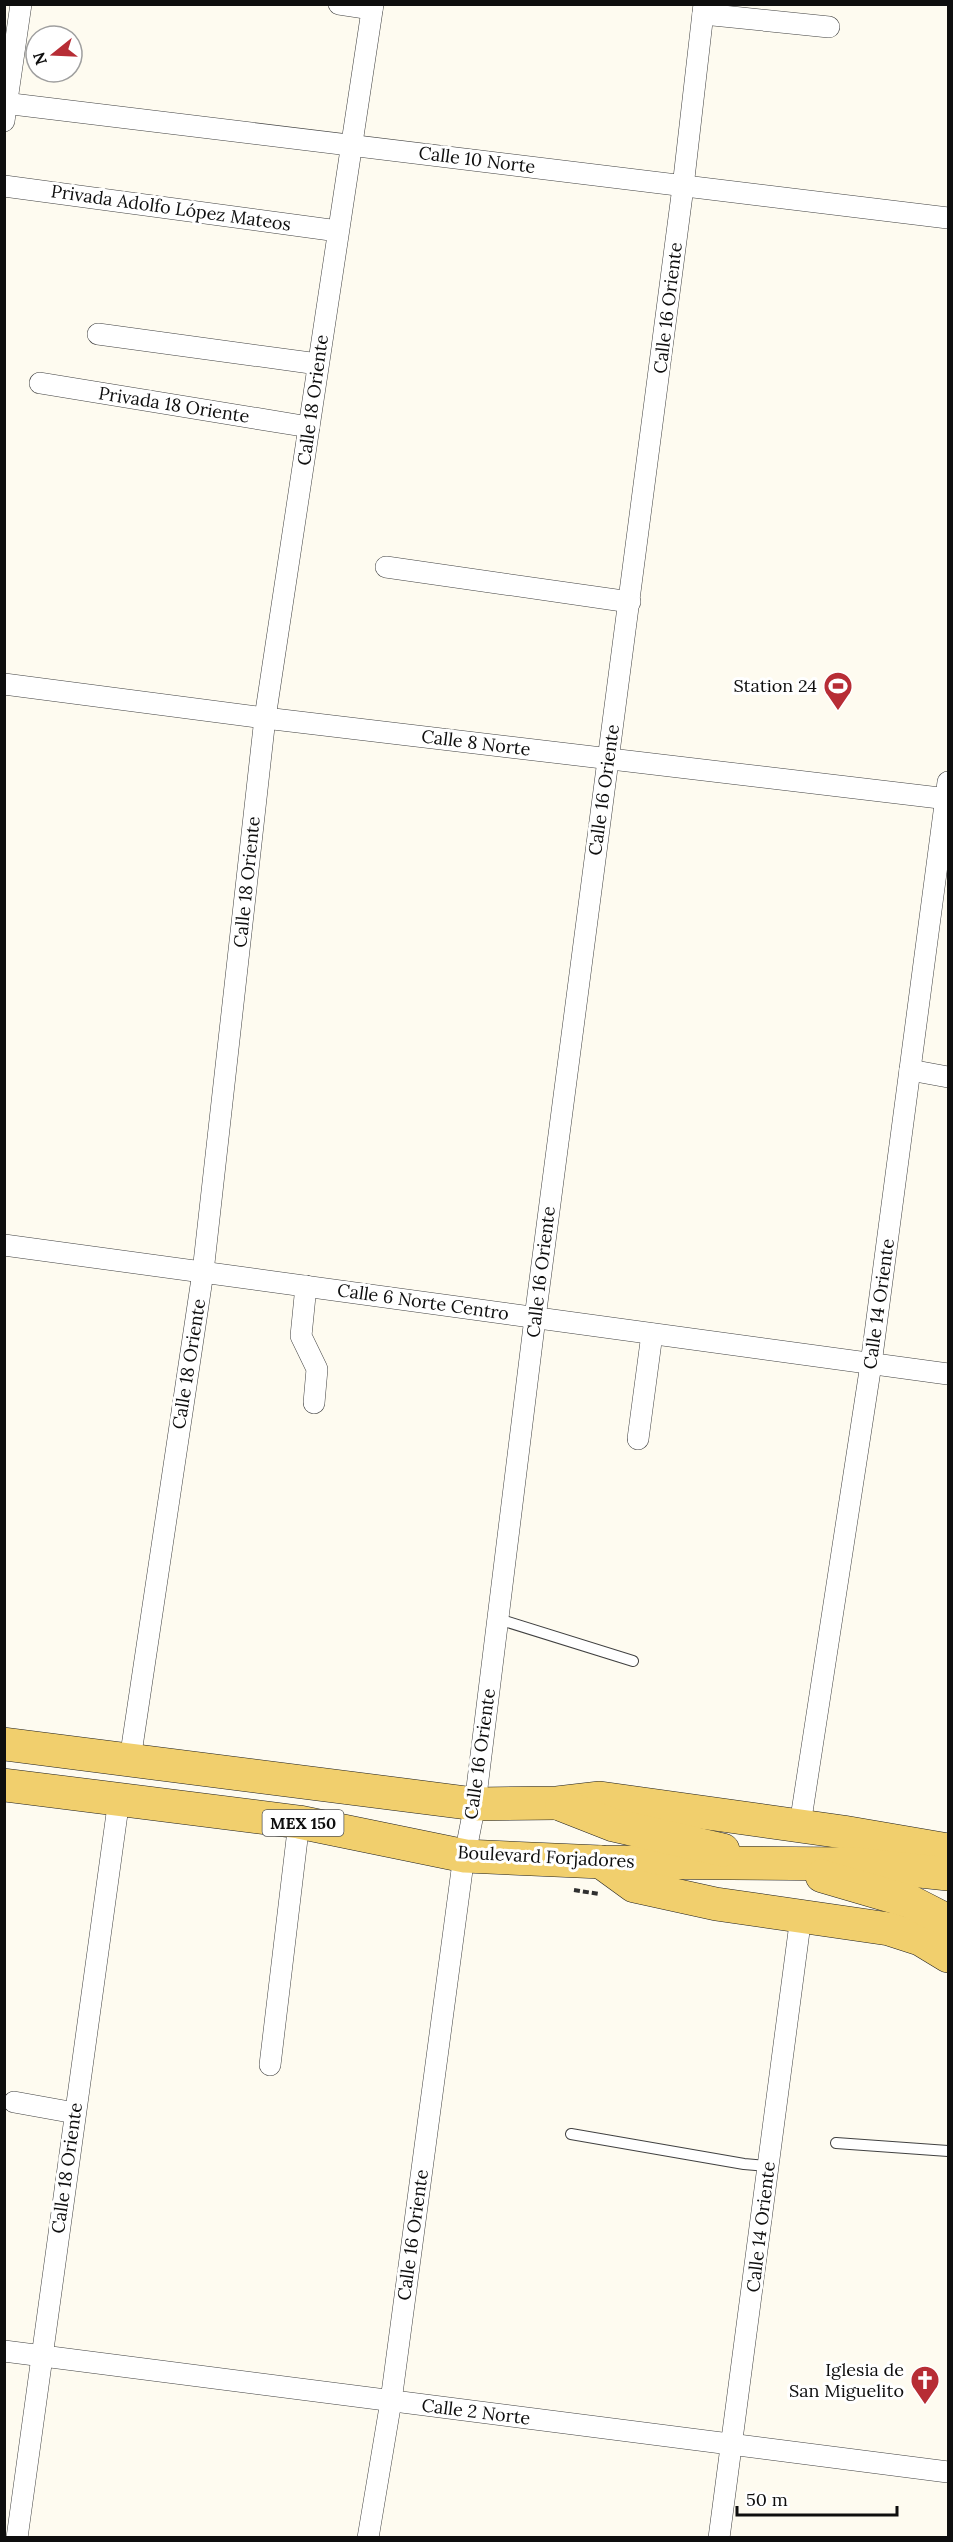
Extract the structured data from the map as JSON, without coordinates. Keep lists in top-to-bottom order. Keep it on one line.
{"streets":{"main road":["MEX 150","Boulevard Forjadores"],"street":["Calle 10 Norte","Privada Adolfo López Mateos","Calle 16 Oriente","Calle 18 Oriente","Privada 18 Oriente","Calle 8 Norte","Calle 6 Norte Centro","Calle 14 Oriente","Calle 2 Norte"]},"crossings":[["Calle 10 Norte","Calle 16 Oriente"],["Calle 10 Norte","Calle 18 Oriente"],["Privada Adolfo López Mateos","Calle 18 Oriente"],["Calle 16 Oriente","Calle 8 Norte"],["Calle 16 Oriente","Calle 6 Norte Centro"],["Calle 16 Oriente","MEX 150"],["Calle 16 Oriente","Boulevard Forjadores"],["Calle 16 Oriente","Calle 2 Norte"],["Calle 18 Oriente","Privada 18 Oriente"],["Calle 18 Oriente","Calle 8 Norte"],["Calle 18 Oriente","Calle 6 Norte Centro"],["Calle 18 Oriente","MEX 150"],["Calle 18 Oriente","Boulevard Forjadores"],["Calle 18 Oriente","Calle 2 Norte"],["Calle 8 Norte","Calle 14 Oriente"],["Calle 6 Norte Centro","Calle 14 Oriente"],["Calle 14 Oriente","Calle 2 Norte"],["MEX 150","Boulevard Forjadores"]],"places":{"sports":["Station 24"],"church":["Iglesia de San Miguelito"]},"scale_bar":"50 m","north":"left"}
